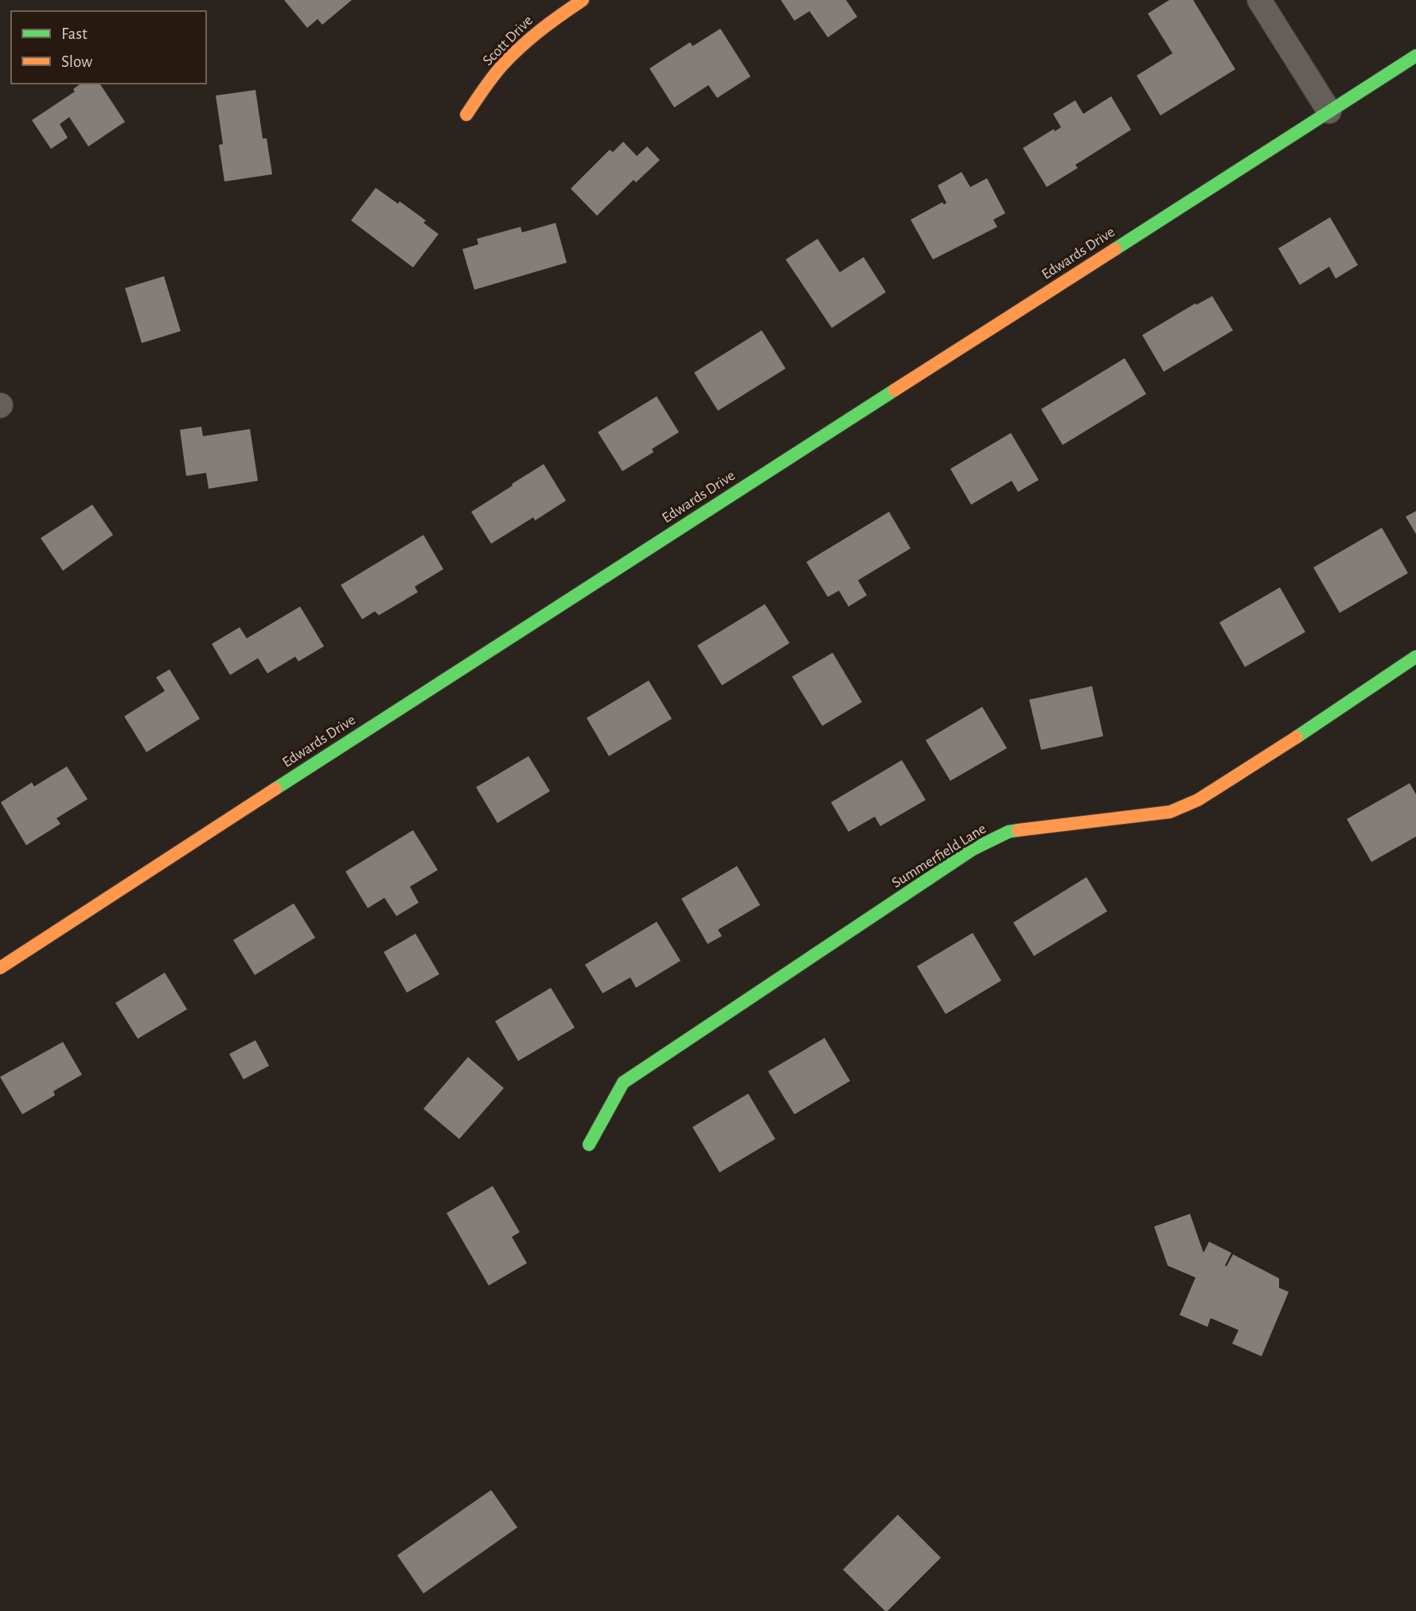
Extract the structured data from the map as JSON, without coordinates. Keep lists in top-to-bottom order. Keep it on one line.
{"streets":{"street":["Scott Drive","Edwards Drive","Summerfield Lane"]},"legend":["Fast","Slow"]}
